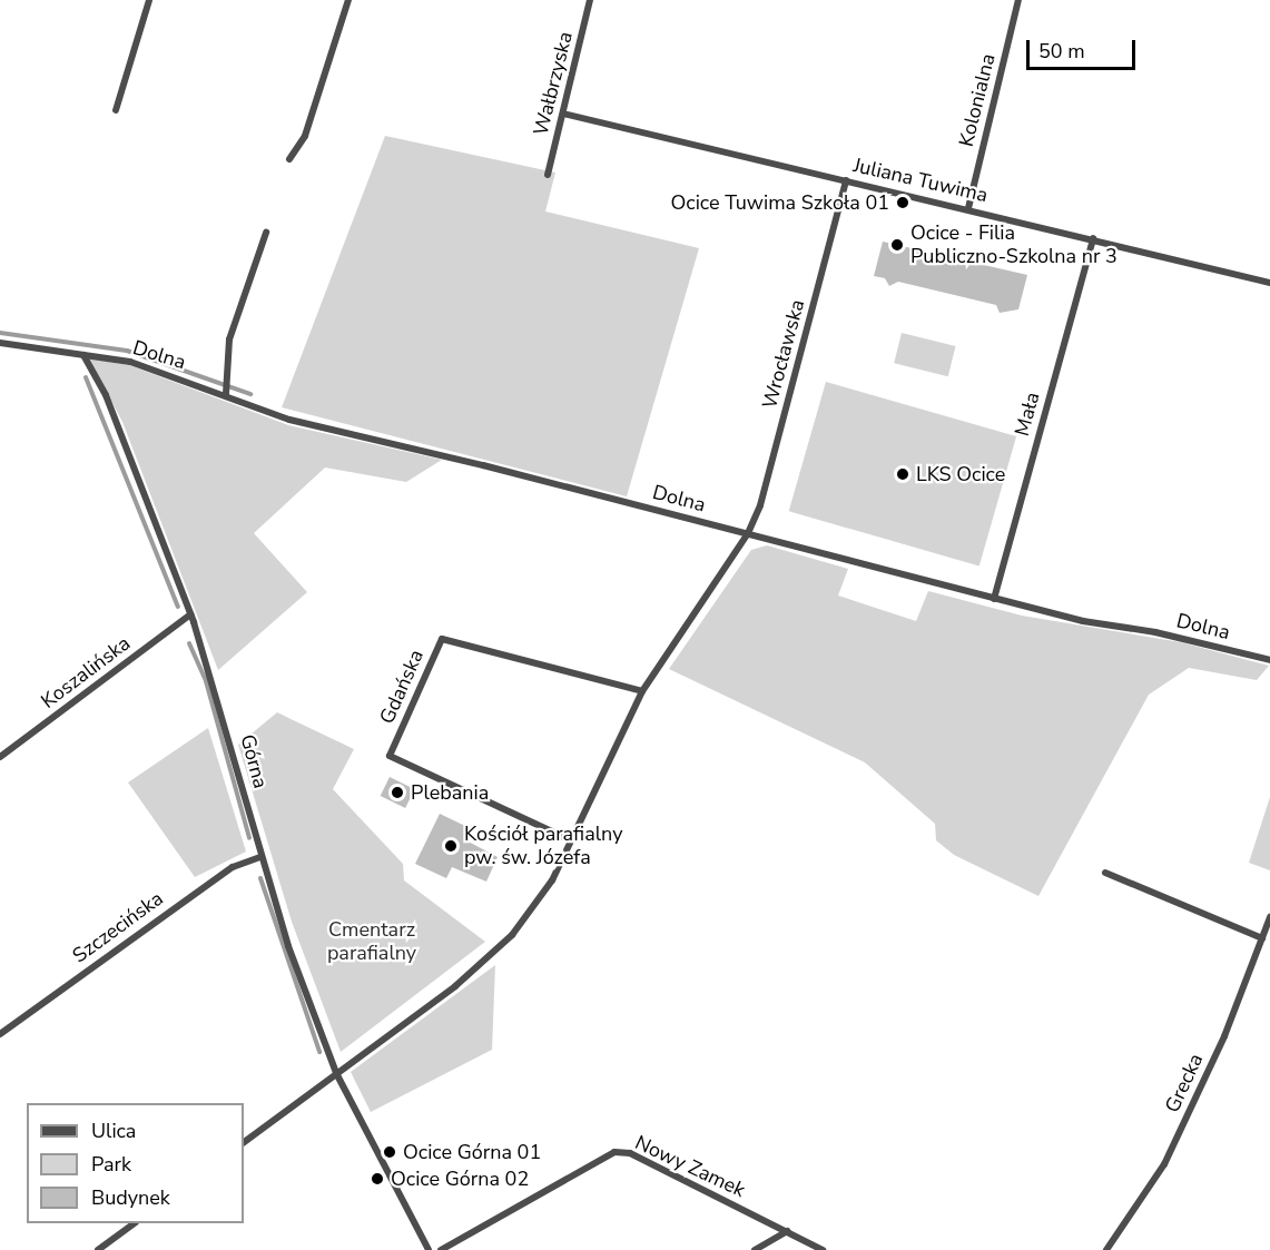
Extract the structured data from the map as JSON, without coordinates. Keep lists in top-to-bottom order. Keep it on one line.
{"streets":{"street":["Wałbrzyska","Kolonialna","Juliana Tuwima","Wrocławska","Dolna","Mała","Koszalińska","Gdańska","Górna","Szczecińska","Grecka","Nowy Zamek"]},"crossings":[["Wałbrzyska","Juliana Tuwima"],["Kolonialna","Juliana Tuwima"],["Juliana Tuwima","Wrocławska"],["Juliana Tuwima","Mała"],["Wrocławska","Dolna"],["Dolna","Mała"],["Dolna","Górna"],["Koszalińska","Górna"],["Górna","Szczecińska"]],"parks":["Cmentarz parafialny"],"places":["Ocice Tuwima Szkoła 01","Ocice - Filia Publiczno-Szkolna nr 3","LKS Ocice","Plebania","Kościół parafialny pw. św. Józefa","Ocice Górna 01","Ocice Górna 02"],"legend":["Ulica","Park","Budynek"],"scale_bar":"50 m"}
